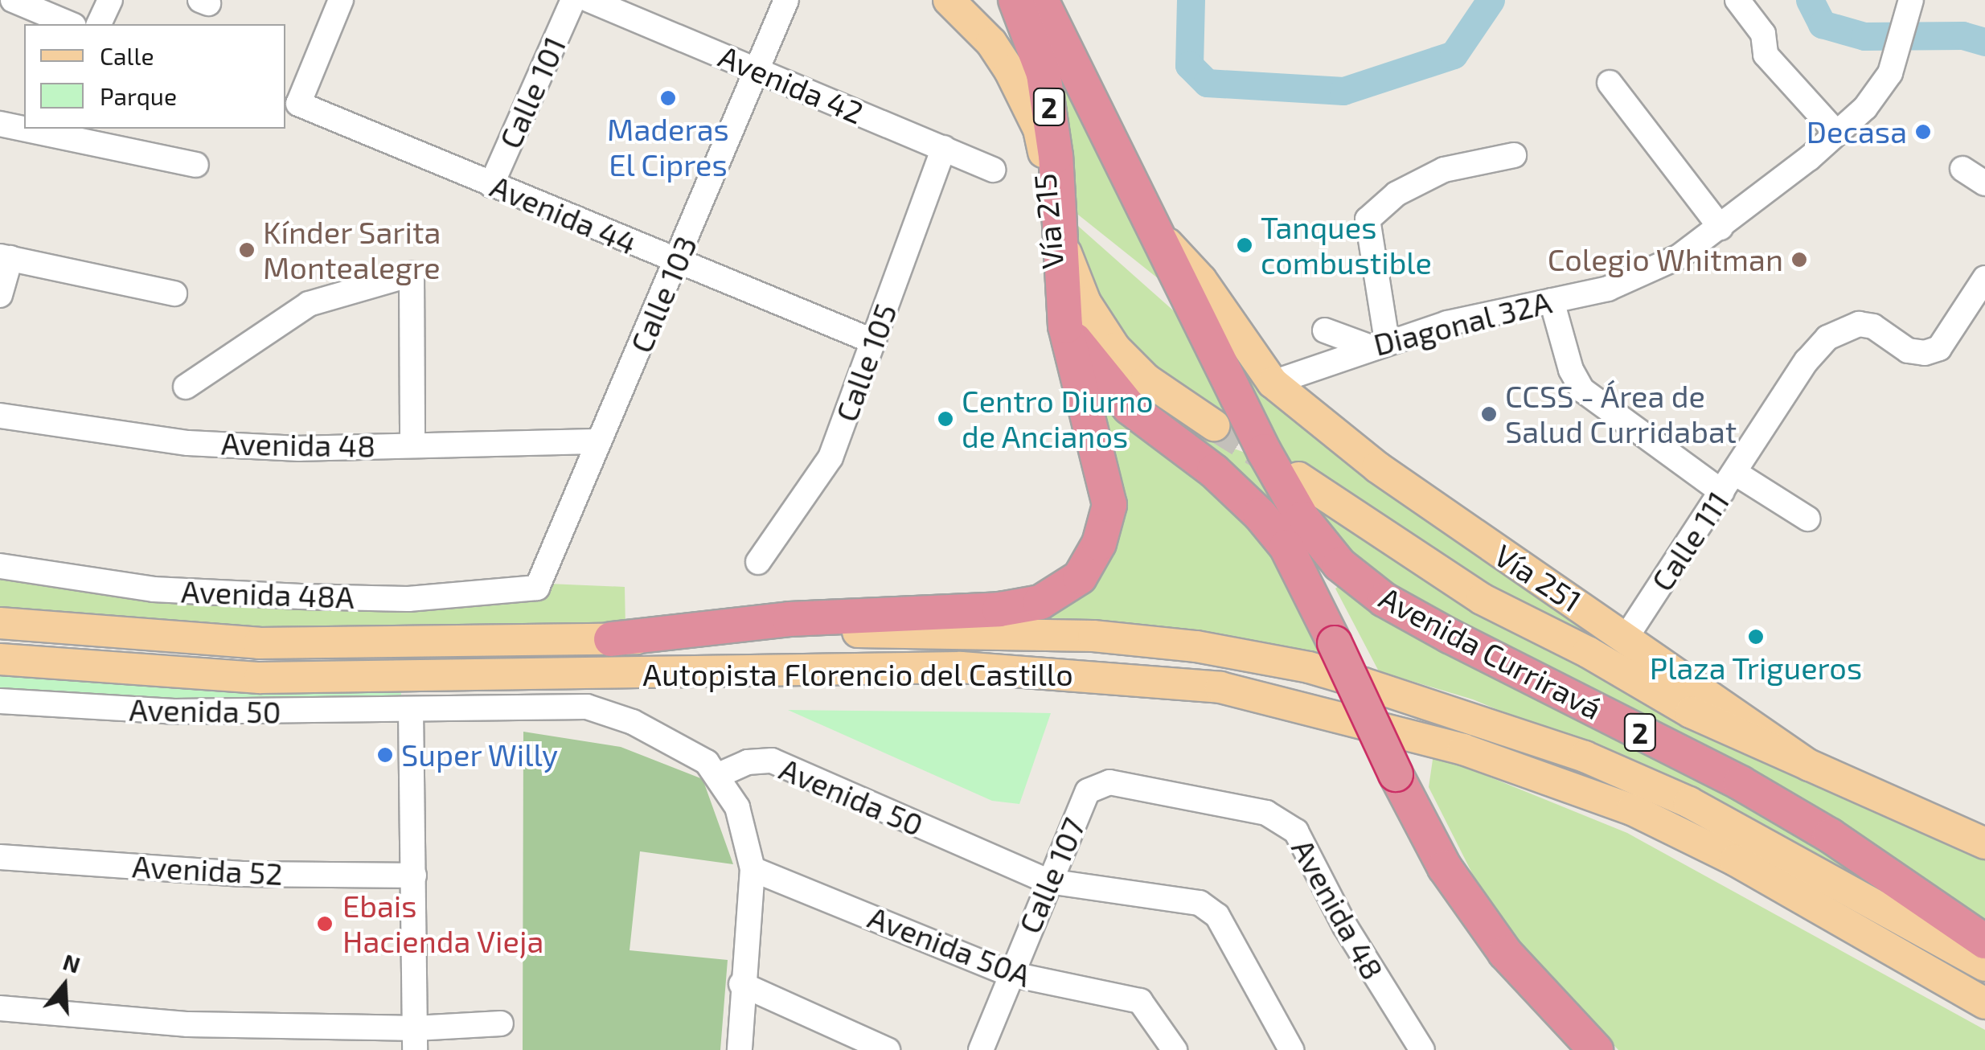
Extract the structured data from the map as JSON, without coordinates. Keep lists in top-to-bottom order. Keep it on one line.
{"streets":{"highway":["2","Avenida Curriravá"],"main road":["Vía 215","Vía 251","Autopista Florencio del Castillo"],"street":["Avenida 42","Calle 101","Avenida 44","Calle 103","Diagonal 32A","Calle 105","Avenida 48","Calle 111","Avenida 48A","Avenida 50","Avenida 52","Calle 107","Avenida 50A"]},"crossings":[["Avenida 42","Calle 103"],["Avenida 42","Calle 105"],["Calle 101","Avenida 44"],["2","Vía 215"],["Avenida 44","Calle 103"],["Avenida 44","Calle 105"],["Calle 103","Avenida 48"],["Calle 103","Avenida 48A"],["Diagonal 32A","Vía 251"],["Avenida 48","Calle 107"],["Calle 111","Vía 251"],["Vía 251","Avenida Curriravá"],["Avenida 50","Calle 107"],["Calle 107","Avenida 50A"]],"places":["Maderas El Cipres","Decasa","Tanques combustible","Kínder Sarita Montealegre","Colegio Whitman","CCSS - Área de Salud Curridabat","Centro Diurno de Ancianos","Plaza Trigueros","Super Willy","Ebais Hacienda Vieja"],"legend":["Calle","Parque"],"north":"top"}
